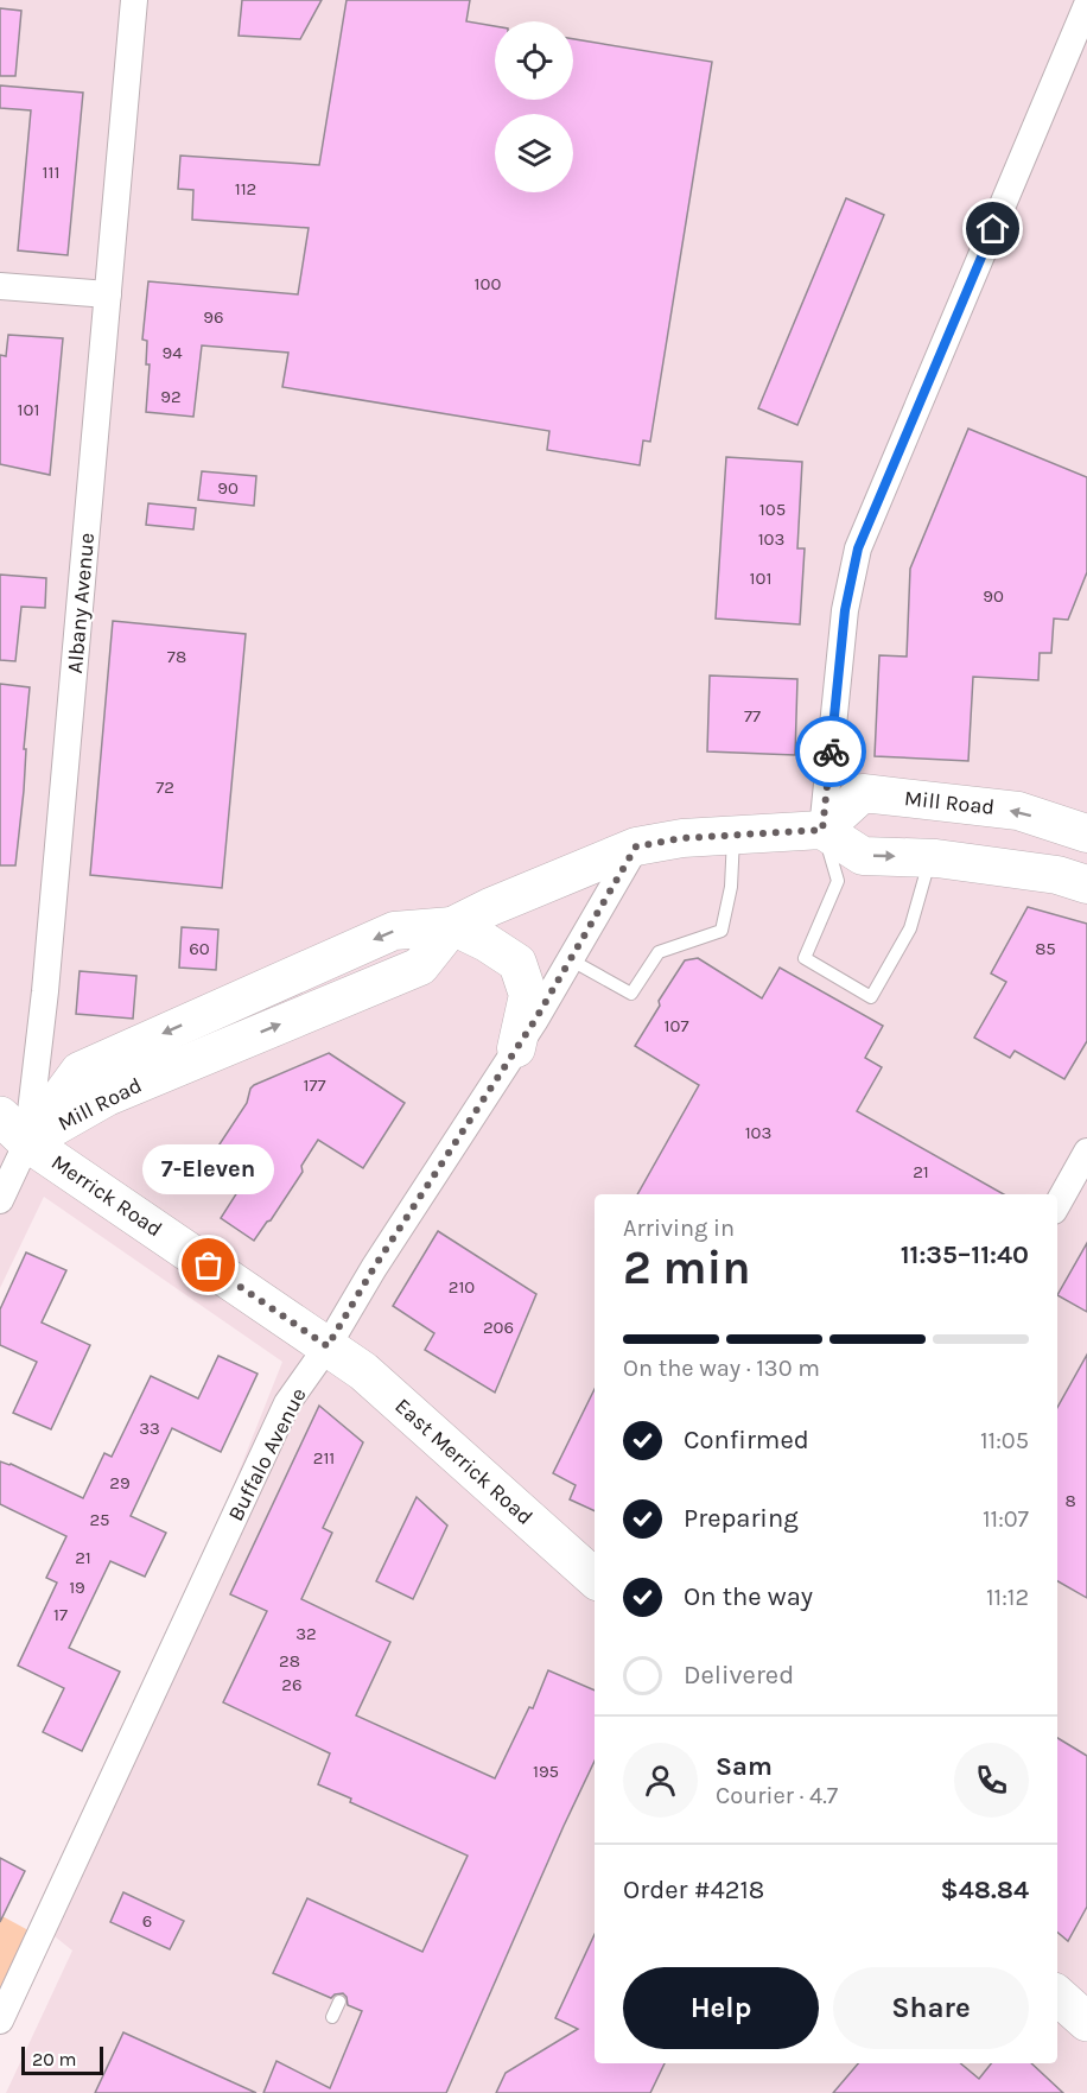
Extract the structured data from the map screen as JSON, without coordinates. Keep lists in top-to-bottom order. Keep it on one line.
{"streets":{"main road":["Mill Road","Merrick Road","East Merrick Road"],"street":["Albany Avenue","Buffalo Avenue"]},"crossings":[["Albany Avenue","Mill Road"],["Albany Avenue","Merrick Road"],["Mill Road","Merrick Road"],["Mill Road","Buffalo Avenue"],["Merrick Road","Buffalo Avenue"],["Merrick Road","East Merrick Road"],["Buffalo Avenue","East Merrick Road"]],"places":["7-Eleven"],"house_numbers":["111","112","100","96","94","92","101","90","105","103","101","90","78","77","72","60","85","107","177","103","21","210","206","33","211","29","8","25","21","19","17","32","28","26","195","6"],"scale_bar":"20 m","page":{"bubble":"7-Eleven","heading":["2 min","Arriving in","11:35–11:40"],"panel":["Sam","Courier · 4.7","Order #4218","$48.84"],"bar":"On the way · 130 m","list":[["Confirmed","11:05"],["Preparing","11:07"],["On the way","11:12"],"Delivered"],"buttons":["Help","Share"],"scale":"20 m"}}
